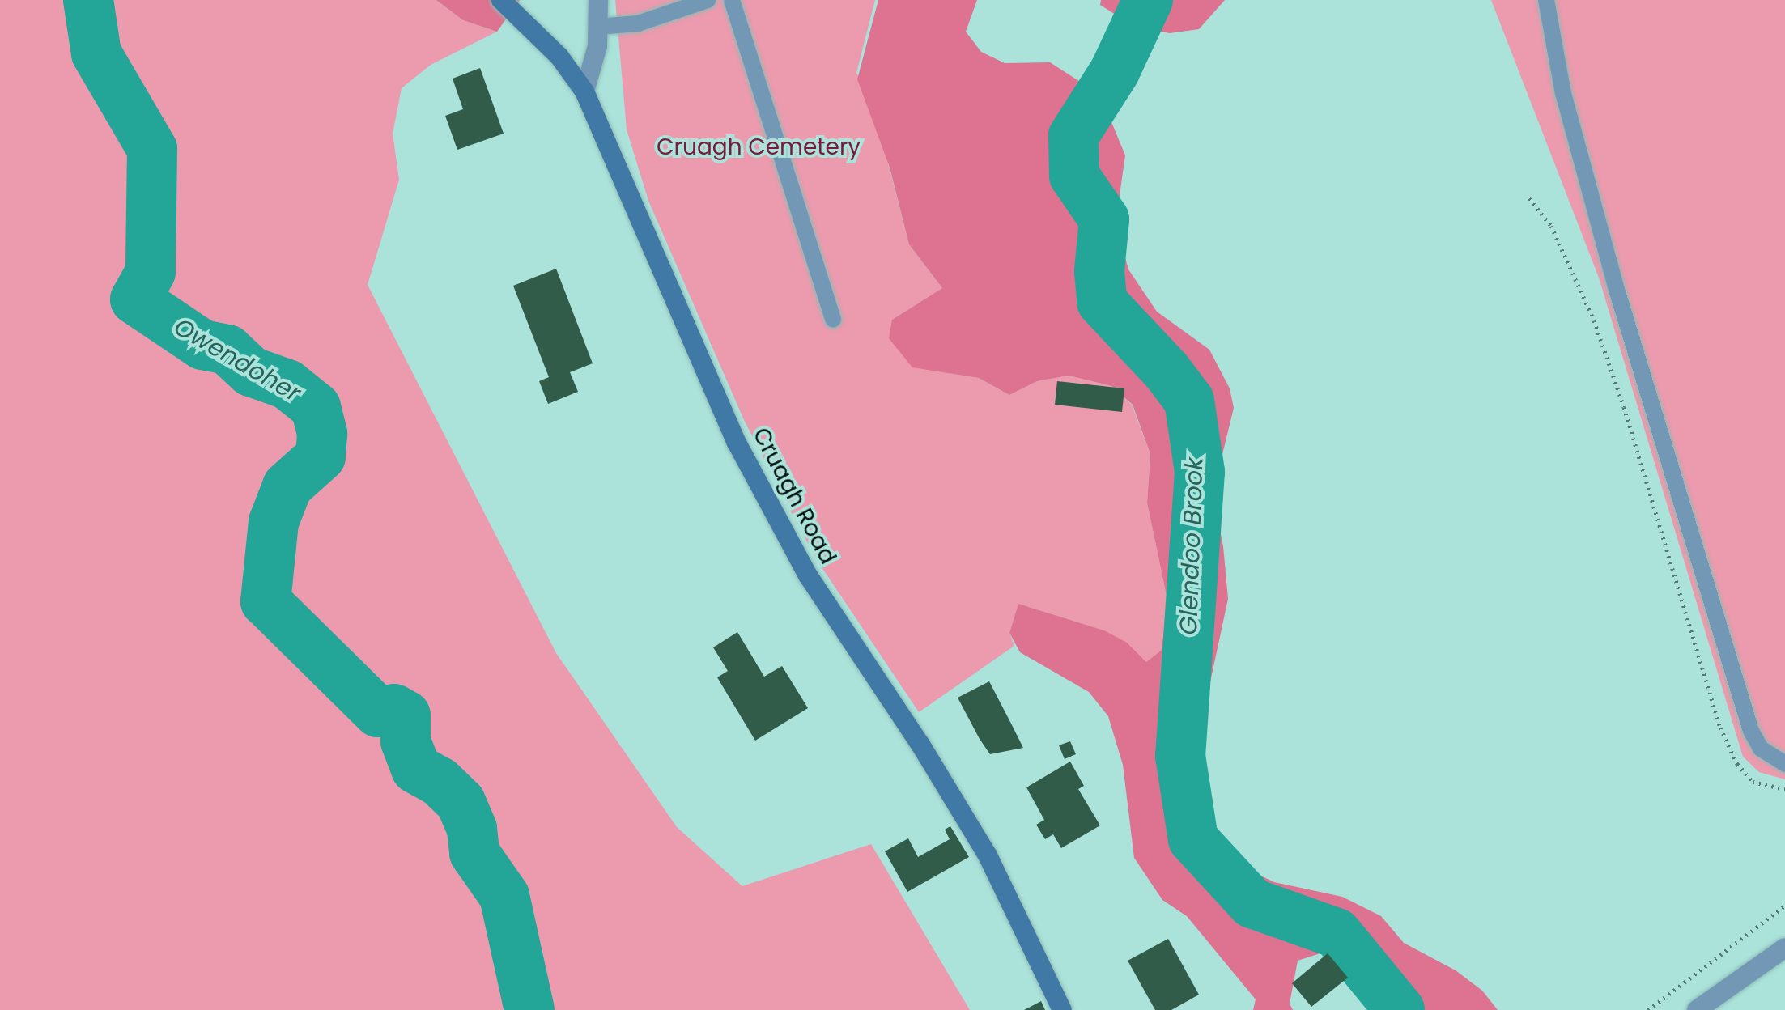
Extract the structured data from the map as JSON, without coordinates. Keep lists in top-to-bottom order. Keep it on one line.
{"streets":{"main road":["Cruagh Road"]},"water":["Owendoher","Glendoo Brook"],"parks":["Cruagh Cemetery"]}
